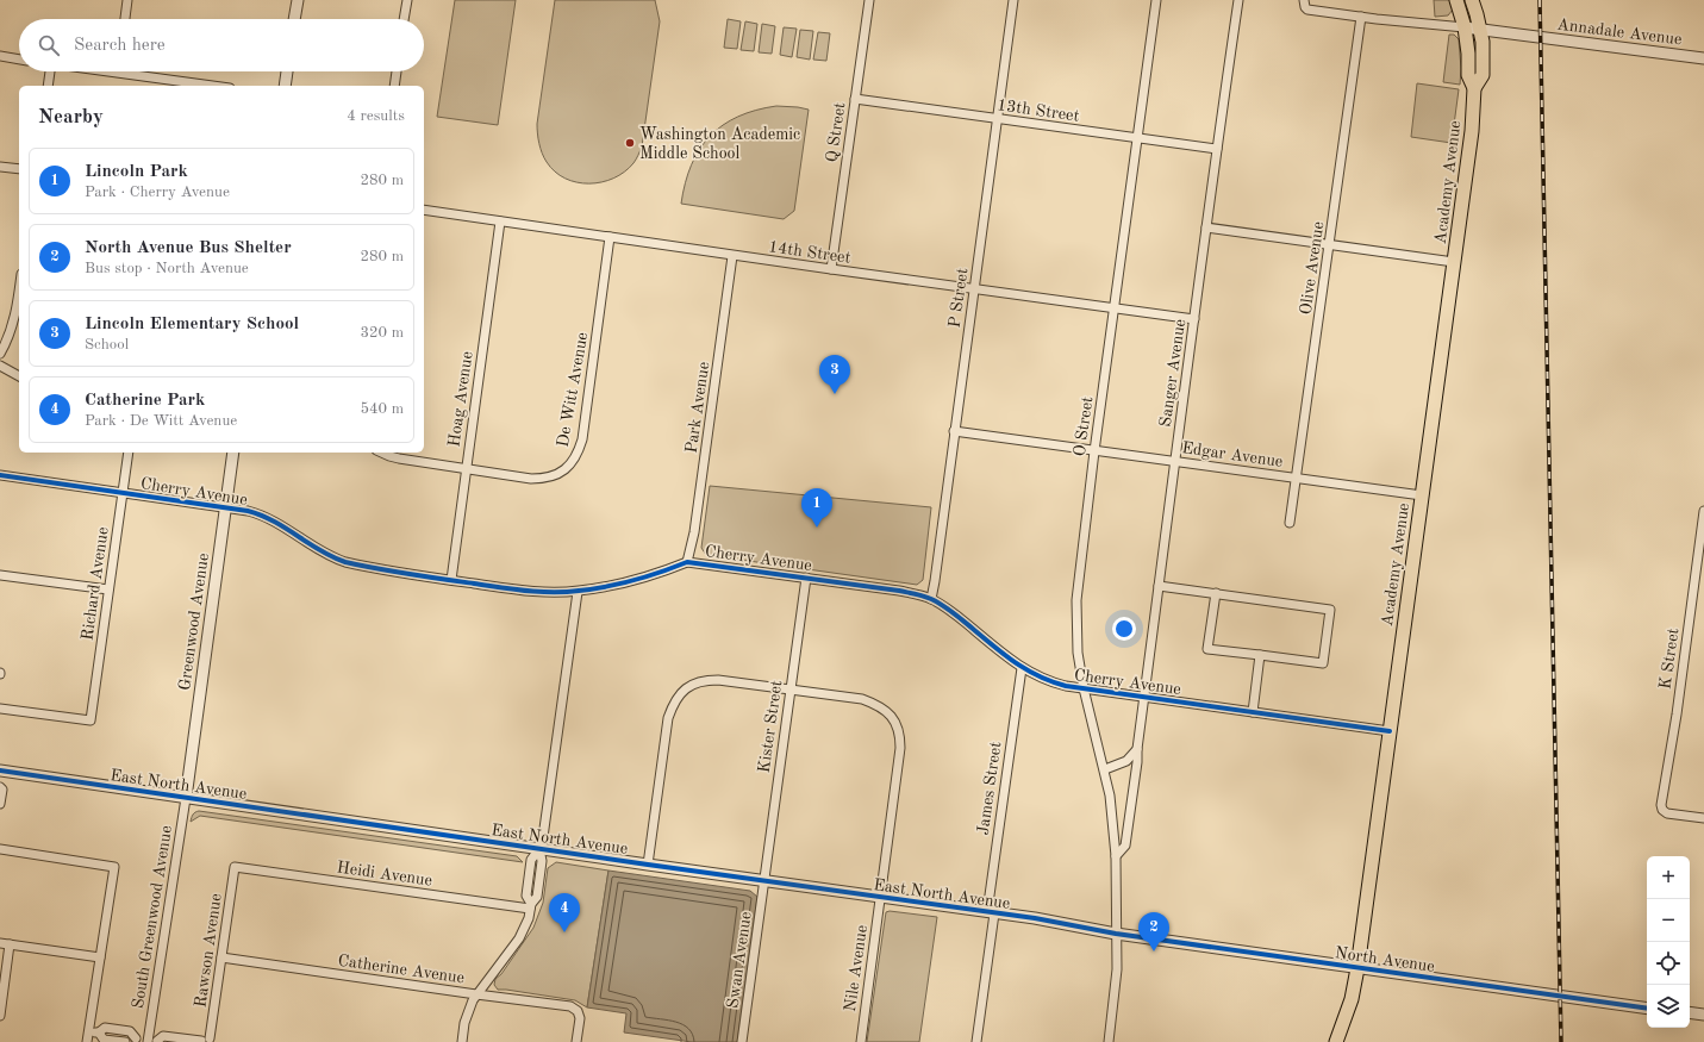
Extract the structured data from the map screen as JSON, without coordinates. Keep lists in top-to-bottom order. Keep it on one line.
{"streets":{"main road":["Academy Avenue"],"street":["Annadale Avenue","13th Street","Q Street","14th Street","Olive Avenue","P Street","Sanger Avenue","De Witt Avenue","Hoag Avenue","Park Avenue","O Street","Edgar Avenue","Cherry Avenue","Richard Avenue","Greenwood Avenue","K Street","Kister Street","East North Avenue","James Street","Heidi Avenue","South Greenwood Avenue","Rawson Avenue","North Avenue","Swan Avenue","Catherine Avenue","Nile Avenue"]},"crossings":[["Annadale Avenue","Academy Avenue"],["Annadale Avenue","Olive Avenue"],["13th Street","Q Street"],["13th Street","P Street"],["13th Street","Sanger Avenue"],["13th Street","O Street"],["Q Street","14th Street"],["Academy Avenue","Edgar Avenue"],["Academy Avenue","Cherry Avenue"],["Academy Avenue","North Avenue"],["14th Street","P Street"],["14th Street","Sanger Avenue"],["14th Street","De Witt Avenue"],["14th Street","Hoag Avenue"],["14th Street","Park Avenue"],["14th Street","O Street"],["Olive Avenue","Edgar Avenue"],["P Street","Edgar Avenue"],["P Street","Cherry Avenue"],["Sanger Avenue","O Street"],["Sanger Avenue","Edgar Avenue"],["Sanger Avenue","Cherry Avenue"],["Sanger Avenue","East North Avenue"],["Sanger Avenue","North Avenue"],["De Witt Avenue","Hoag Avenue"],["Hoag Avenue","Cherry Avenue"],["Park Avenue","Cherry Avenue"],["O Street","Edgar Avenue"],["O Street","Cherry Avenue"],["Cherry Avenue","Richard Avenue"],["Cherry Avenue","Greenwood Avenue"],["Cherry Avenue","Kister Street"],["Cherry Avenue","James Street"],["Greenwood Avenue","East North Avenue"],["Greenwood Avenue","South Greenwood Avenue"],["Kister Street","East North Avenue"],["Kister Street","Swan Avenue"],["Kister Street","Nile Avenue"],["East North Avenue","James Street"],["East North Avenue","South Greenwood Avenue"],["East North Avenue","North Avenue"],["East North Avenue","Swan Avenue"],["East North Avenue","Nile Avenue"],["Heidi Avenue","Rawson Avenue"],["Rawson Avenue","Catherine Avenue"]],"places":["Washington Academic Middle School"],"page":{"search":"Search here","heading":["Nearby","4 results"],"list":[{"mark":"1","name":"Lincoln Park","note":"Park · Cherry Avenue","value":"280 m"},{"mark":"2","name":"North Avenue Bus Shelter","note":"Bus stop · North Avenue","value":"280 m"},{"mark":"3","name":"Lincoln Elementary School","note":"School","value":"320 m"},{"mark":"4","name":"Catherine Park","note":"Park · De Witt Avenue","value":"540 m"}],"pins":["3","1","4","2"],"map_buttons":["+","−"]}}
